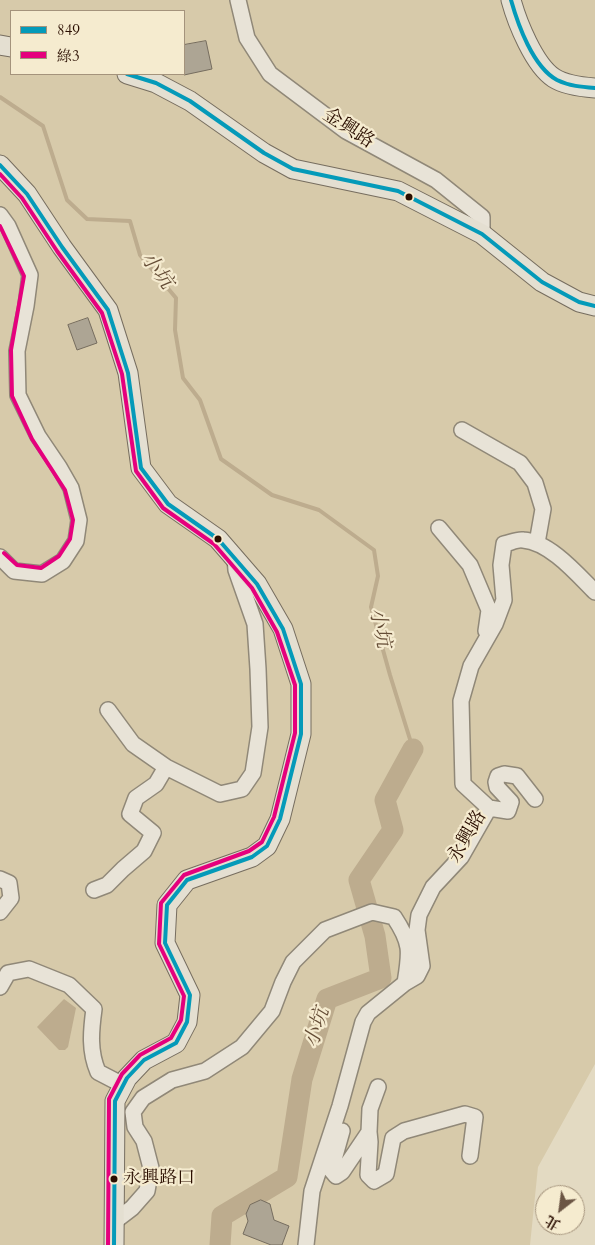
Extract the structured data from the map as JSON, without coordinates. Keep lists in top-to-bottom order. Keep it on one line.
{"streets":{"street":["金興路","永興路"]},"water":["小坑"],"places":["永興路口"],"lines":["transit line 849","transit line 綠3"],"legend":["849","綠3"],"north":"bottom left"}
